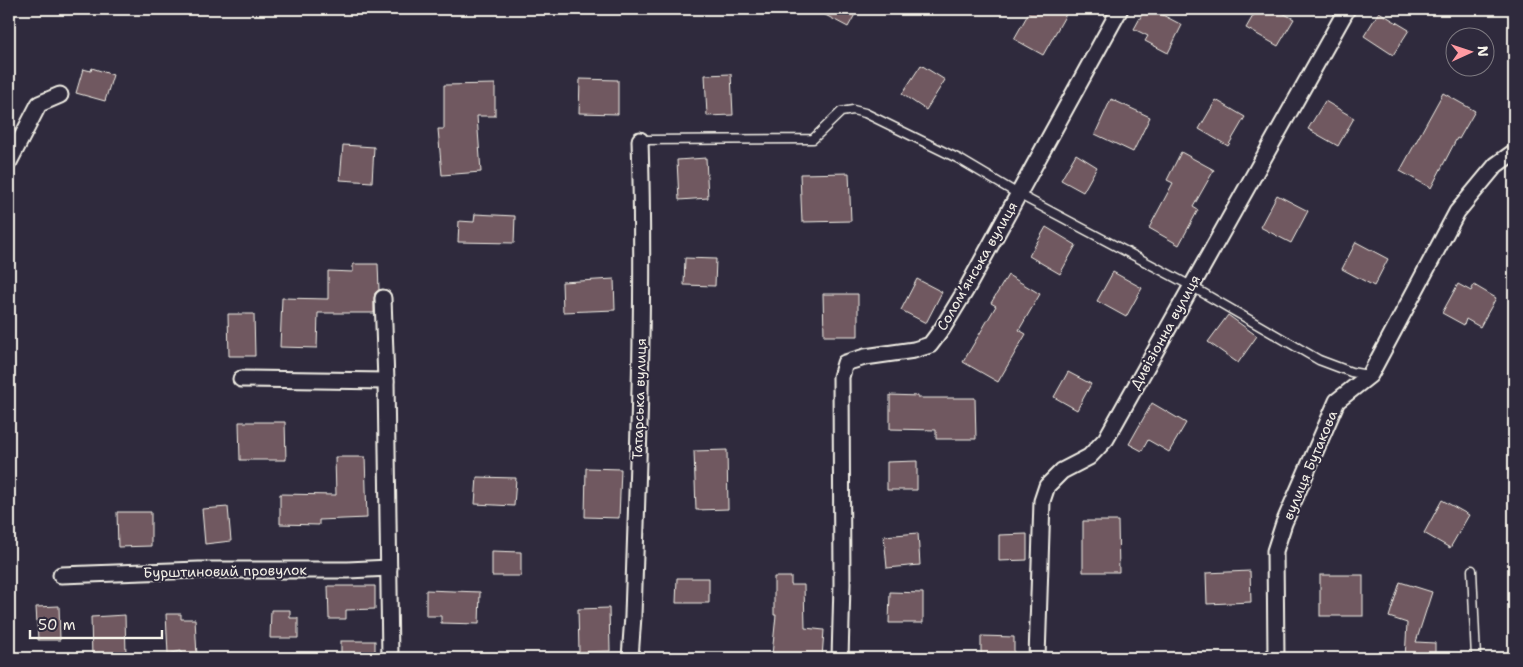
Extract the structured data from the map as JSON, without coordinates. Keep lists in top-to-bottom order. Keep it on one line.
{"streets":{"street":["Соломʼянська вулиця","Дивізіонна вулиця","Татарська вулиця","вулиця Бутакова","Бурштиновий провулок"]},"scale_bar":"50 m","north":"right"}
